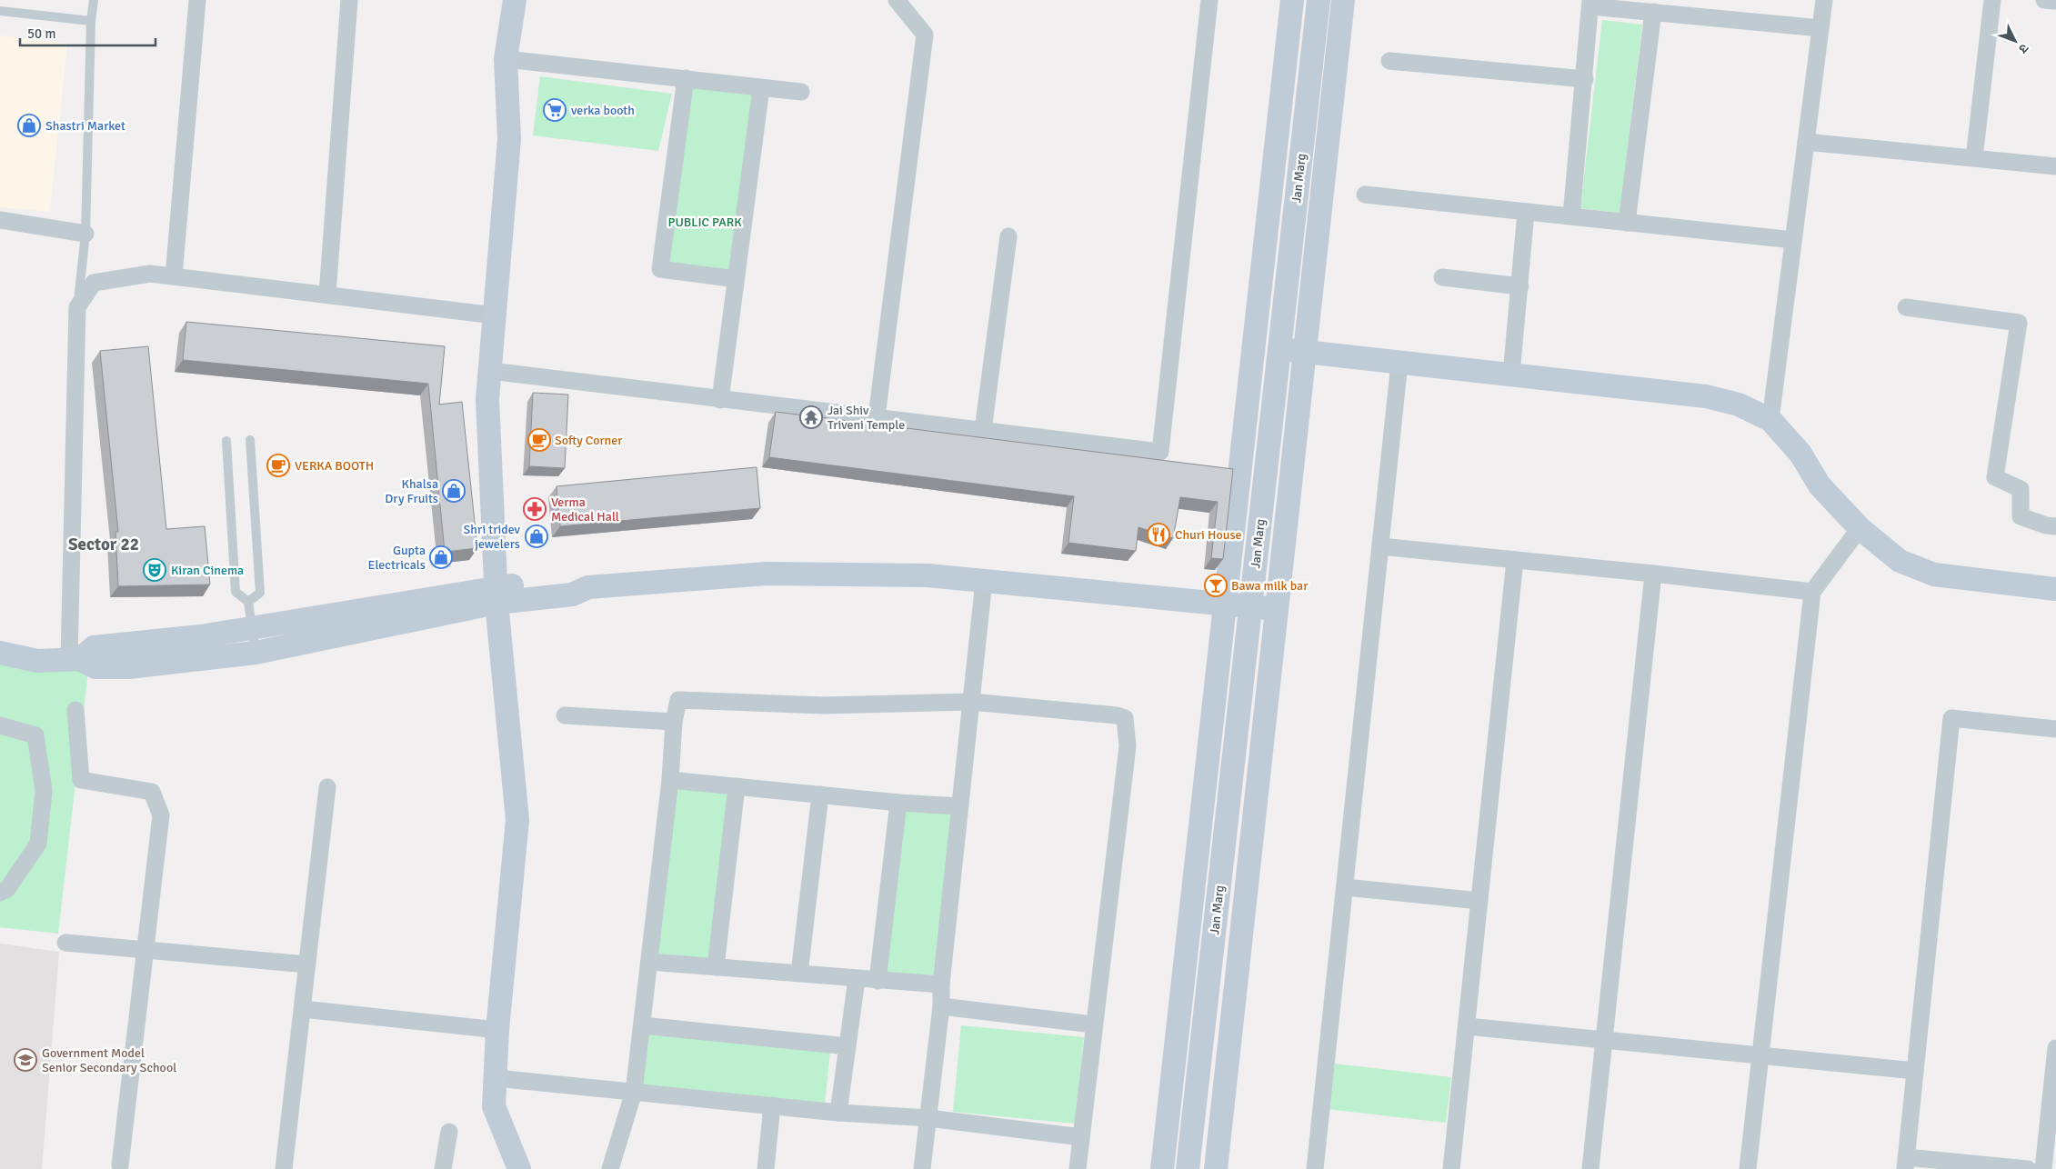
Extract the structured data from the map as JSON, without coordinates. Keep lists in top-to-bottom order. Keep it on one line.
{"streets":{"street":["Jan Marg"]},"districts":["Sector 22"],"parks":["PUBLIC PARK"],"places":{"supermarket":["verka booth"],"shop":["Shastri Market","Khalsa Dry Fruits","Shri tridev jewelers","Gupta Electricals"],"temple":["Jai Shiv Triveni Temple"],"cafe":["Softy Corner","VERKA BOOTH"],"pharmacy":["Verma Medical Hall"],"restaurant":["Churi House"],"theatre":["Kiran Cinema"],"bar":["Bawa milk bar"],"school or university":["Government Model Senior Secondary School"]},"scale_bar":"50 m","north":"bottom right"}
